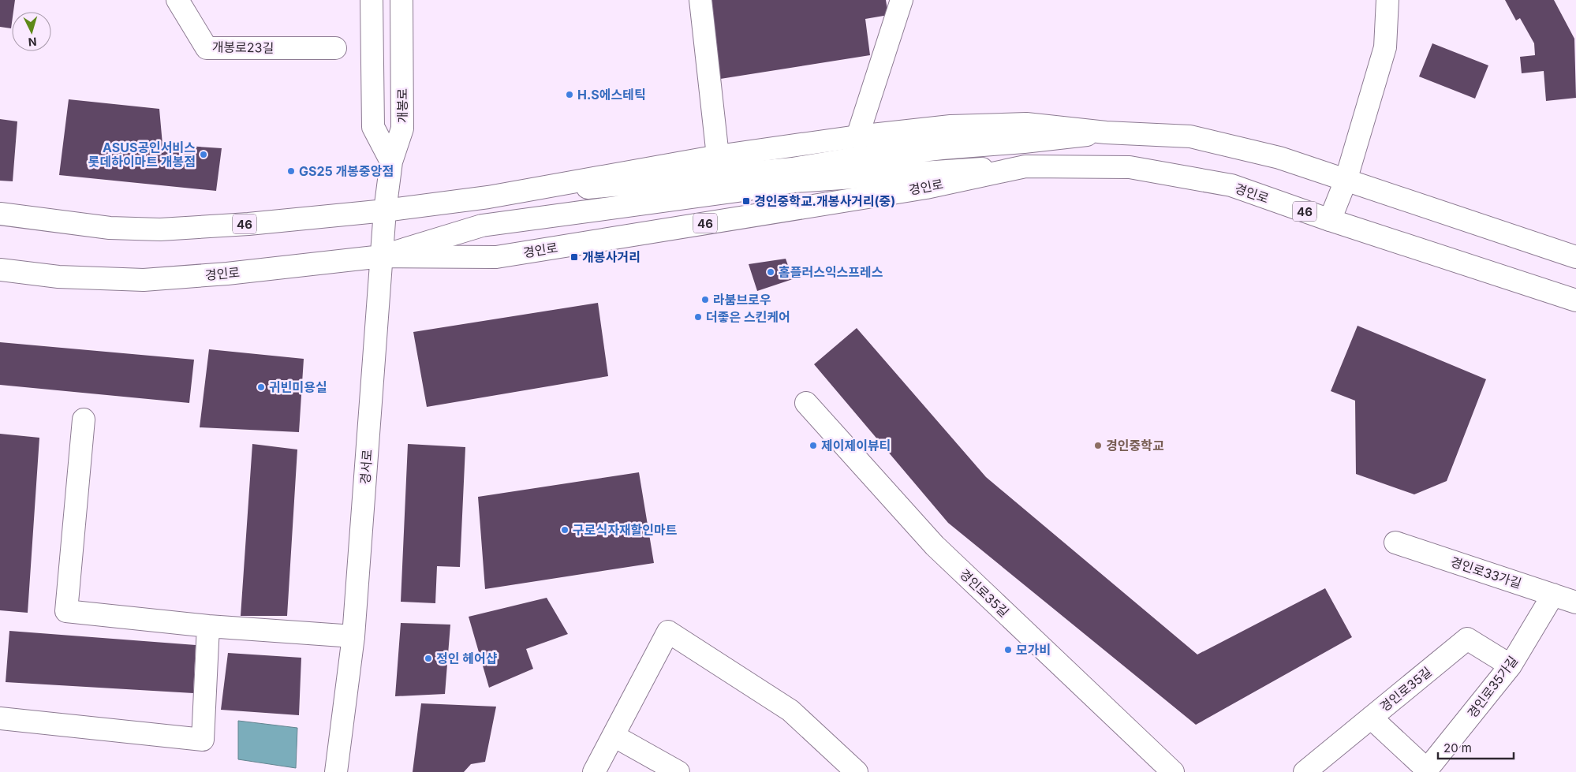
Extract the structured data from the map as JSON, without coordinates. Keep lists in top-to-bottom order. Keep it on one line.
{"streets":{"main road":["개봉로23길","개봉로","경인로","46","경서로","경인로33가길","경인로35길","경인로35가길"]},"crossings":[["개봉로","경서로"],["경인로","경서로"],["46","경서로"],["경인로33가길","경인로35가길"],["경인로35길","경인로35가길"]],"places":{"other":["H.S에스테틱","ASUS공인서비스 롯데하이마트 개봉점","GS25 개봉중앙점","홈플러스익스프레스","라붐브로우","더좋은 스킨케어","귀빈미용실","제이제이뷰티","경인중학교","구로식자재할인마트","모가비","정인 헤어샵"],"transit":["경인중학교.개봉사거리(중)","개봉사거리"]},"scale_bar":"20 m","north":"bottom"}
